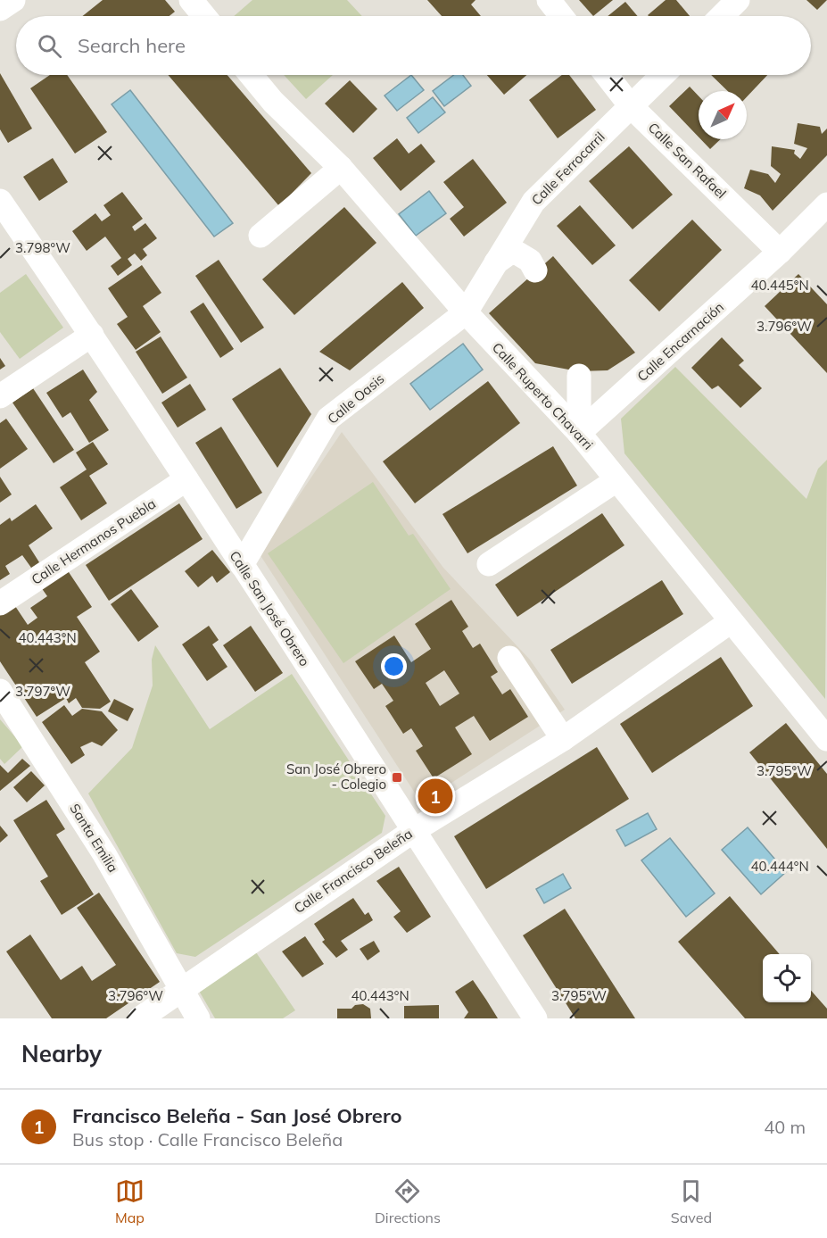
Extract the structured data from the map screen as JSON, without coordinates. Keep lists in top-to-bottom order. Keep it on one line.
{"streets":{"street":["Calle San Rafael","Calle Ferrocarril","Calle Encarnación","Calle Ruperto Chavarri","Calle Oasis","Calle Hermanos Puebla","Calle San José Obrero","Santa Emilia","Calle Francisco Beleña"]},"crossings":[["Calle San Rafael","Calle Ferrocarril"],["Calle San Rafael","Calle Encarnación"],["Calle Ferrocarril","Calle Ruperto Chavarri"],["Calle Ferrocarril","Calle Oasis"],["Calle Encarnación","Calle Ruperto Chavarri"],["Calle Ruperto Chavarri","Calle Oasis"],["Calle Ruperto Chavarri","Calle Francisco Beleña"],["Calle Oasis","Calle San José Obrero"],["Calle Hermanos Puebla","Calle San José Obrero"],["Calle San José Obrero","Calle Francisco Beleña"],["Santa Emilia","Calle Francisco Beleña"]],"places":{"transit":["San José Obrero - Colegio"]},"north":"top right","page":{"search":"Search here","pins":"1","heading":"Nearby","list":[{"mark":"1","name":"Francisco Beleña - San José Obrero","note":"Bus stop · Calle Francisco Beleña","value":"40 m"}],"nav":["Map","Directions","Saved"]},"coordinates":["3.798°W","40.445°N","3.796°W","40.443°N","3.797°W","3.795°W","40.444°N"]}
